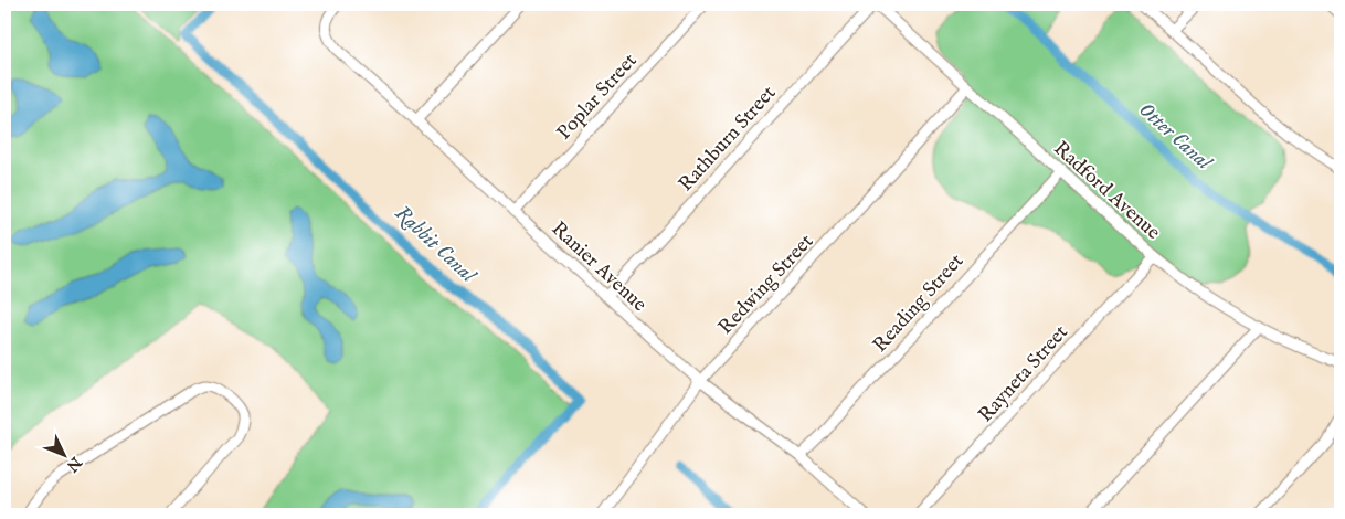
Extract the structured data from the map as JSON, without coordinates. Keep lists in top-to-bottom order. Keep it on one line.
{"streets":{"street":["Poplar Street","Rathburn Street","Radford Avenue","Ranier Avenue","Redwing Street","Reading Street","Rayneta Street"]},"crossings":[["Poplar Street","Ranier Avenue"],["Rathburn Street","Radford Avenue"],["Rathburn Street","Ranier Avenue"],["Radford Avenue","Redwing Street"],["Radford Avenue","Reading Street"],["Radford Avenue","Rayneta Street"],["Ranier Avenue","Redwing Street"],["Ranier Avenue","Reading Street"]],"water":["Otter Canal","Rabbit Canal"],"north":"bottom right"}
